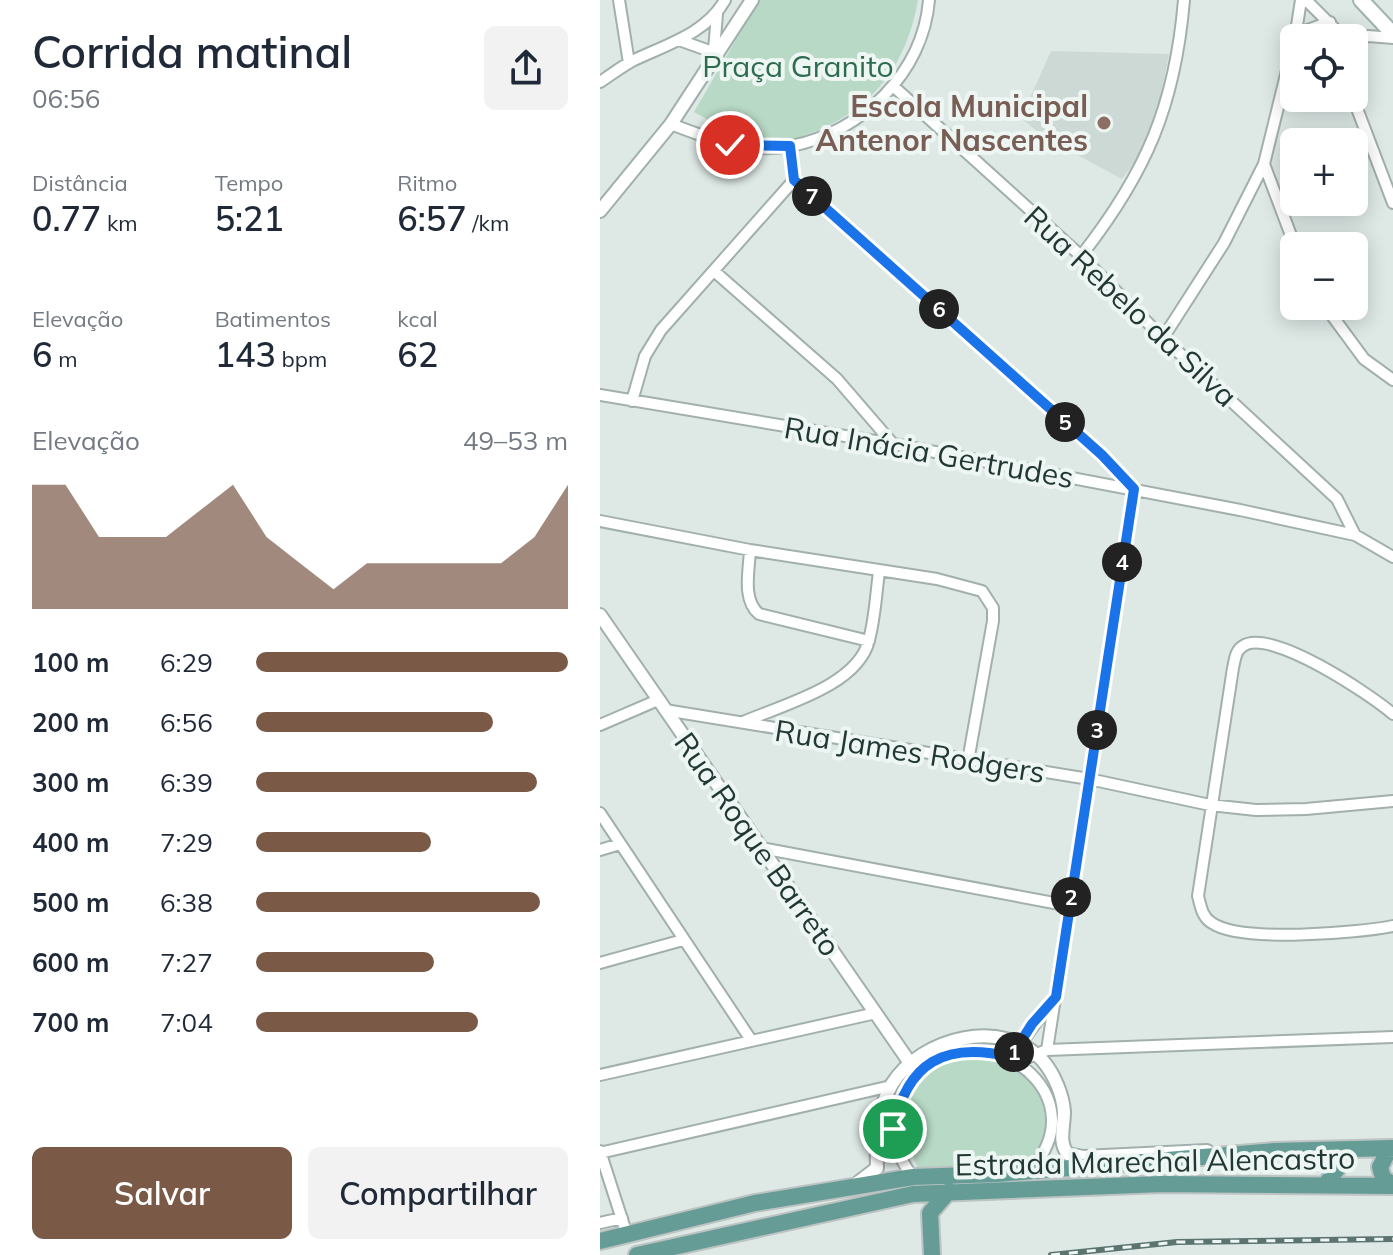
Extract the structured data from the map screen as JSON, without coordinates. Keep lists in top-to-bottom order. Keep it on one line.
{"streets":{"main road":["Estrada Marechal Alencastro"],"street":["Rua Rebelo da Silva","Rua Inácia Gertrudes","Rua James Rodgers","Rua Roque Barreto"]},"crossings":[["Rua Rebelo da Silva","Rua Inácia Gertrudes"],["Rua James Rodgers","Rua Roque Barreto"],["Rua Roque Barreto","Estrada Marechal Alencastro"]],"parks":["Praça Granito"],"places":["Escola Municipal Antenor Nascentes"],"page":{"heading":["Corrida matinal","06:56"],"map_buttons":["+","−"],"stats":[["Distância","0.77 km"],["Tempo","5:21"],["Ritmo","6:57 /km"],["Elevação","6 m"],["Batimentos","143 bpm"],["kcal","62"]],"pins":["7","6","5","4","3","2","1"],"chart":["Elevação","49–53 m"],"list":[{"name":"100 m","note":"6:29"},{"name":"200 m","note":"6:56"},{"name":"300 m","note":"6:39"},{"name":"400 m","note":"7:29"},{"name":"500 m","note":"6:38"},{"name":"600 m","note":"7:27"},{"name":"700 m","note":"7:04"}],"buttons":["Salvar","Compartilhar"]}}
